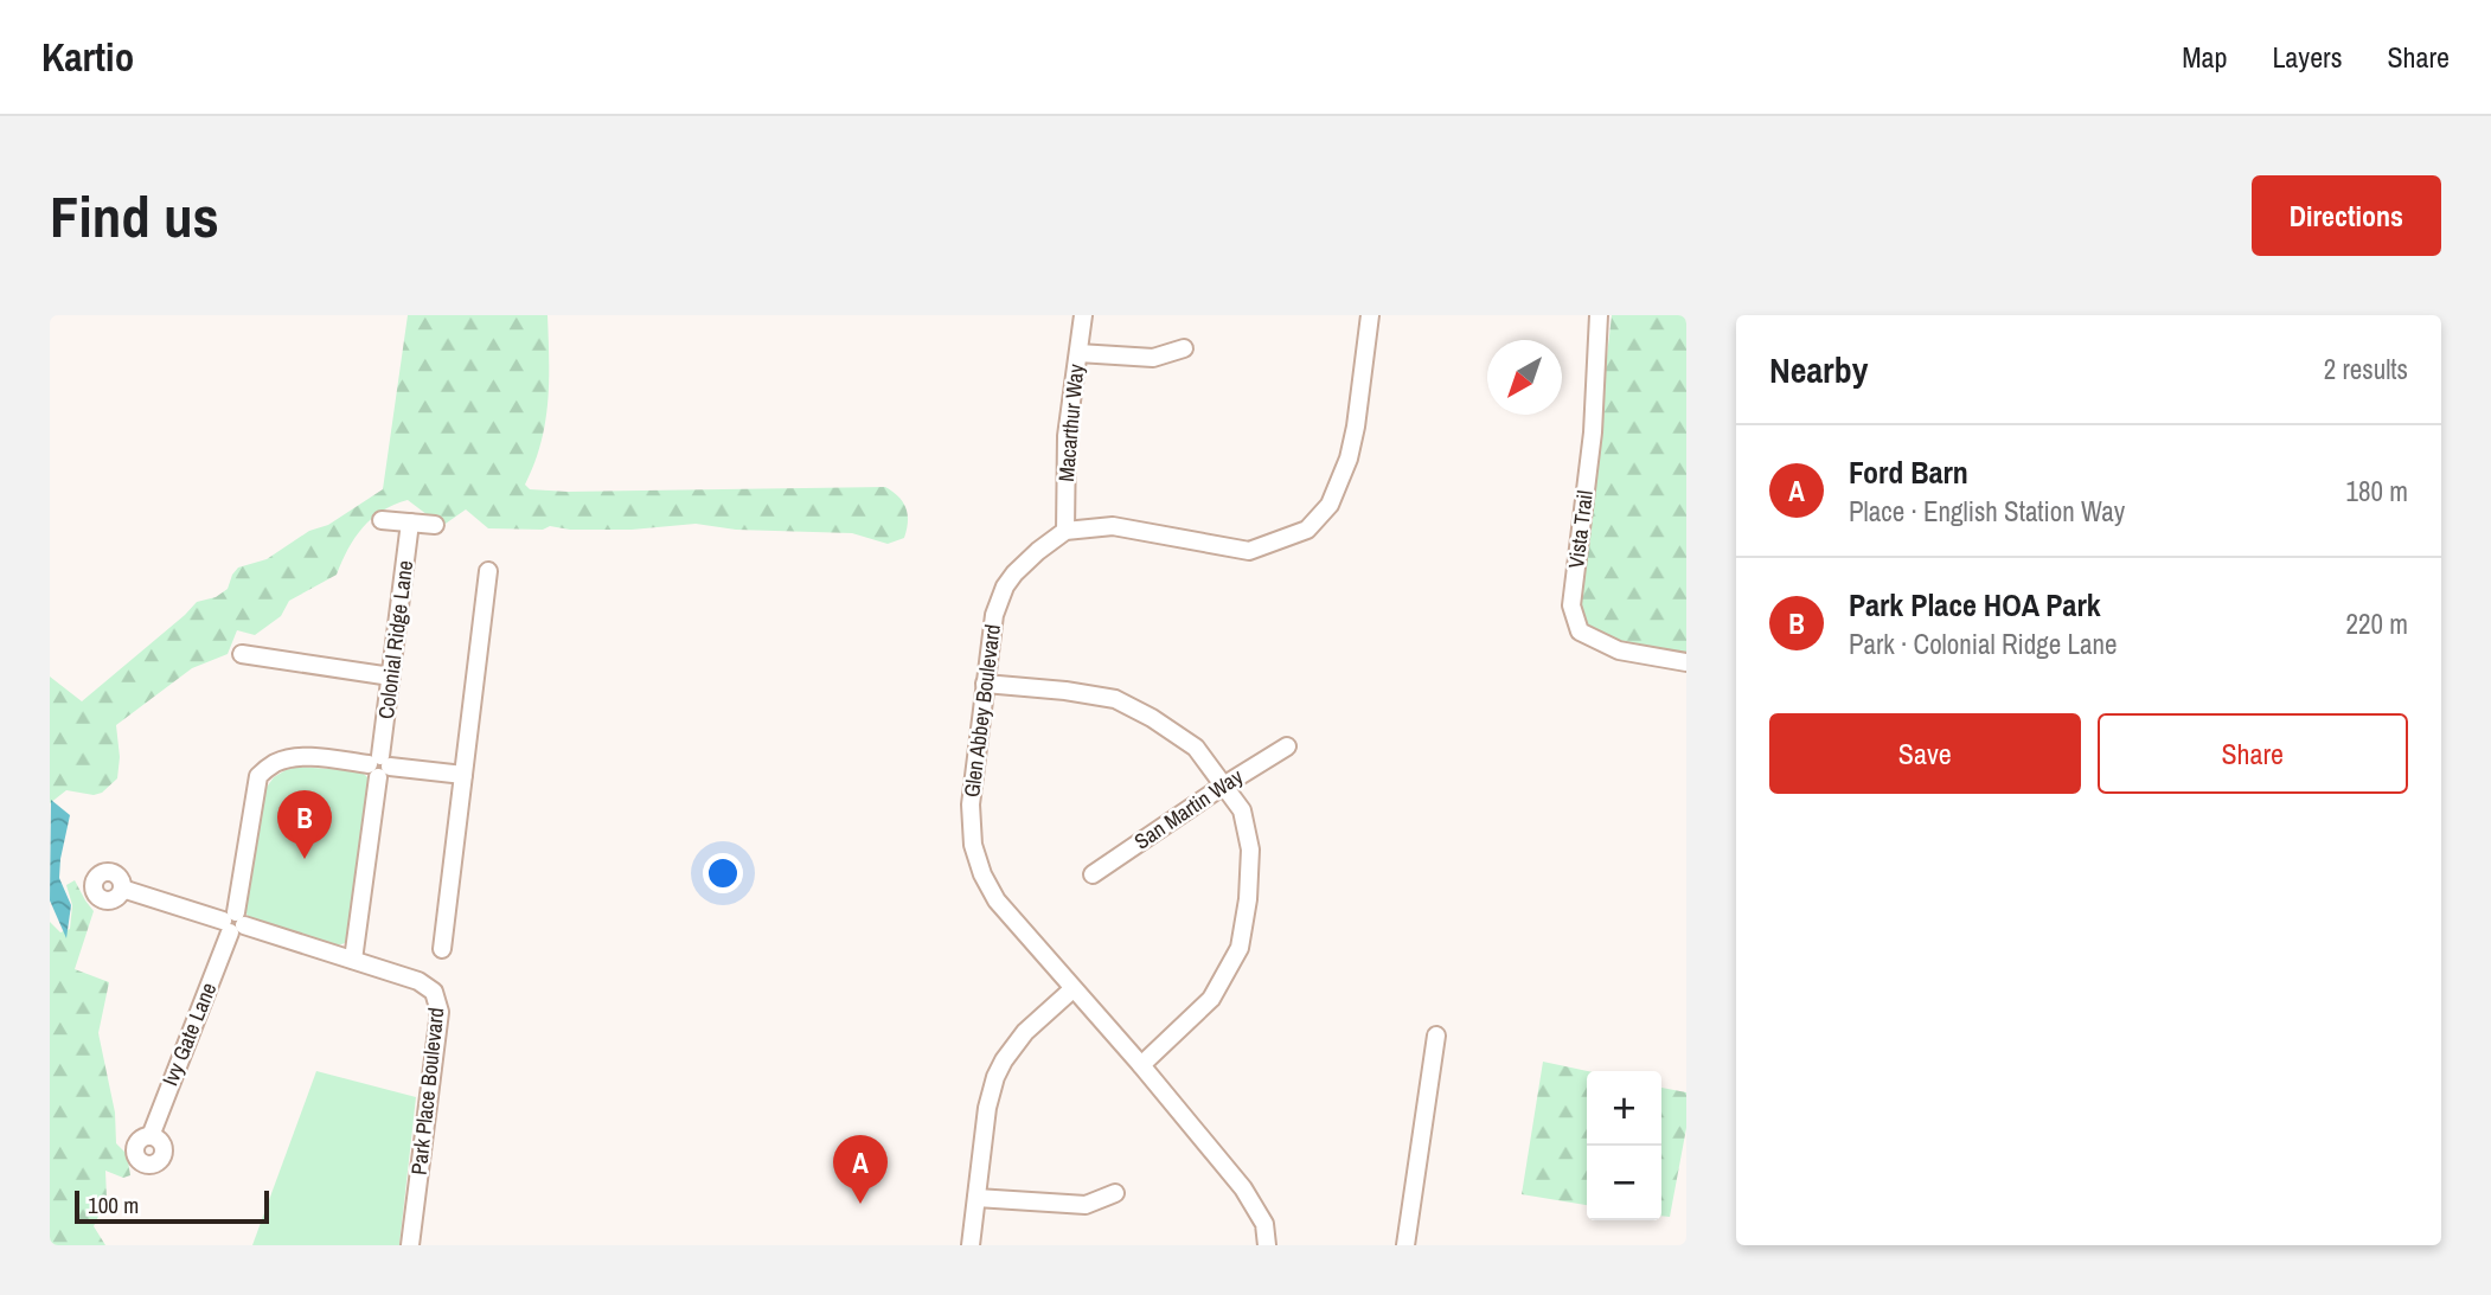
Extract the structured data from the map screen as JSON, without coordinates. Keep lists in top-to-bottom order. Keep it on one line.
{"streets":{"street":["Macarthur Way","Vista Trail","Colonial Ridge Lane","Glen Abbey Boulevard","San Martin Way","Ivy Gate Lane","Park Place Boulevard"]},"crossings":[["Macarthur Way","Glen Abbey Boulevard"],["Colonial Ridge Lane","Park Place Boulevard"],["Ivy Gate Lane","Park Place Boulevard"]],"scale_bar":"100 m","north":"bottom left","page":{"header":"Kartio","nav":["Map","Layers","Share"],"buttons":["Directions",["Save","Share"]],"title":"Find us","heading":["Nearby","2 results"],"list":[{"mark":"A","name":"Ford Barn","note":"Place · English Station Way","value":"180 m"},{"mark":"B","name":"Park Place HOA Park","note":"Park · Colonial Ridge Lane","value":"220 m"}],"pins":["B","A"],"map_buttons":["+","−"],"scale":"100 m"}}
